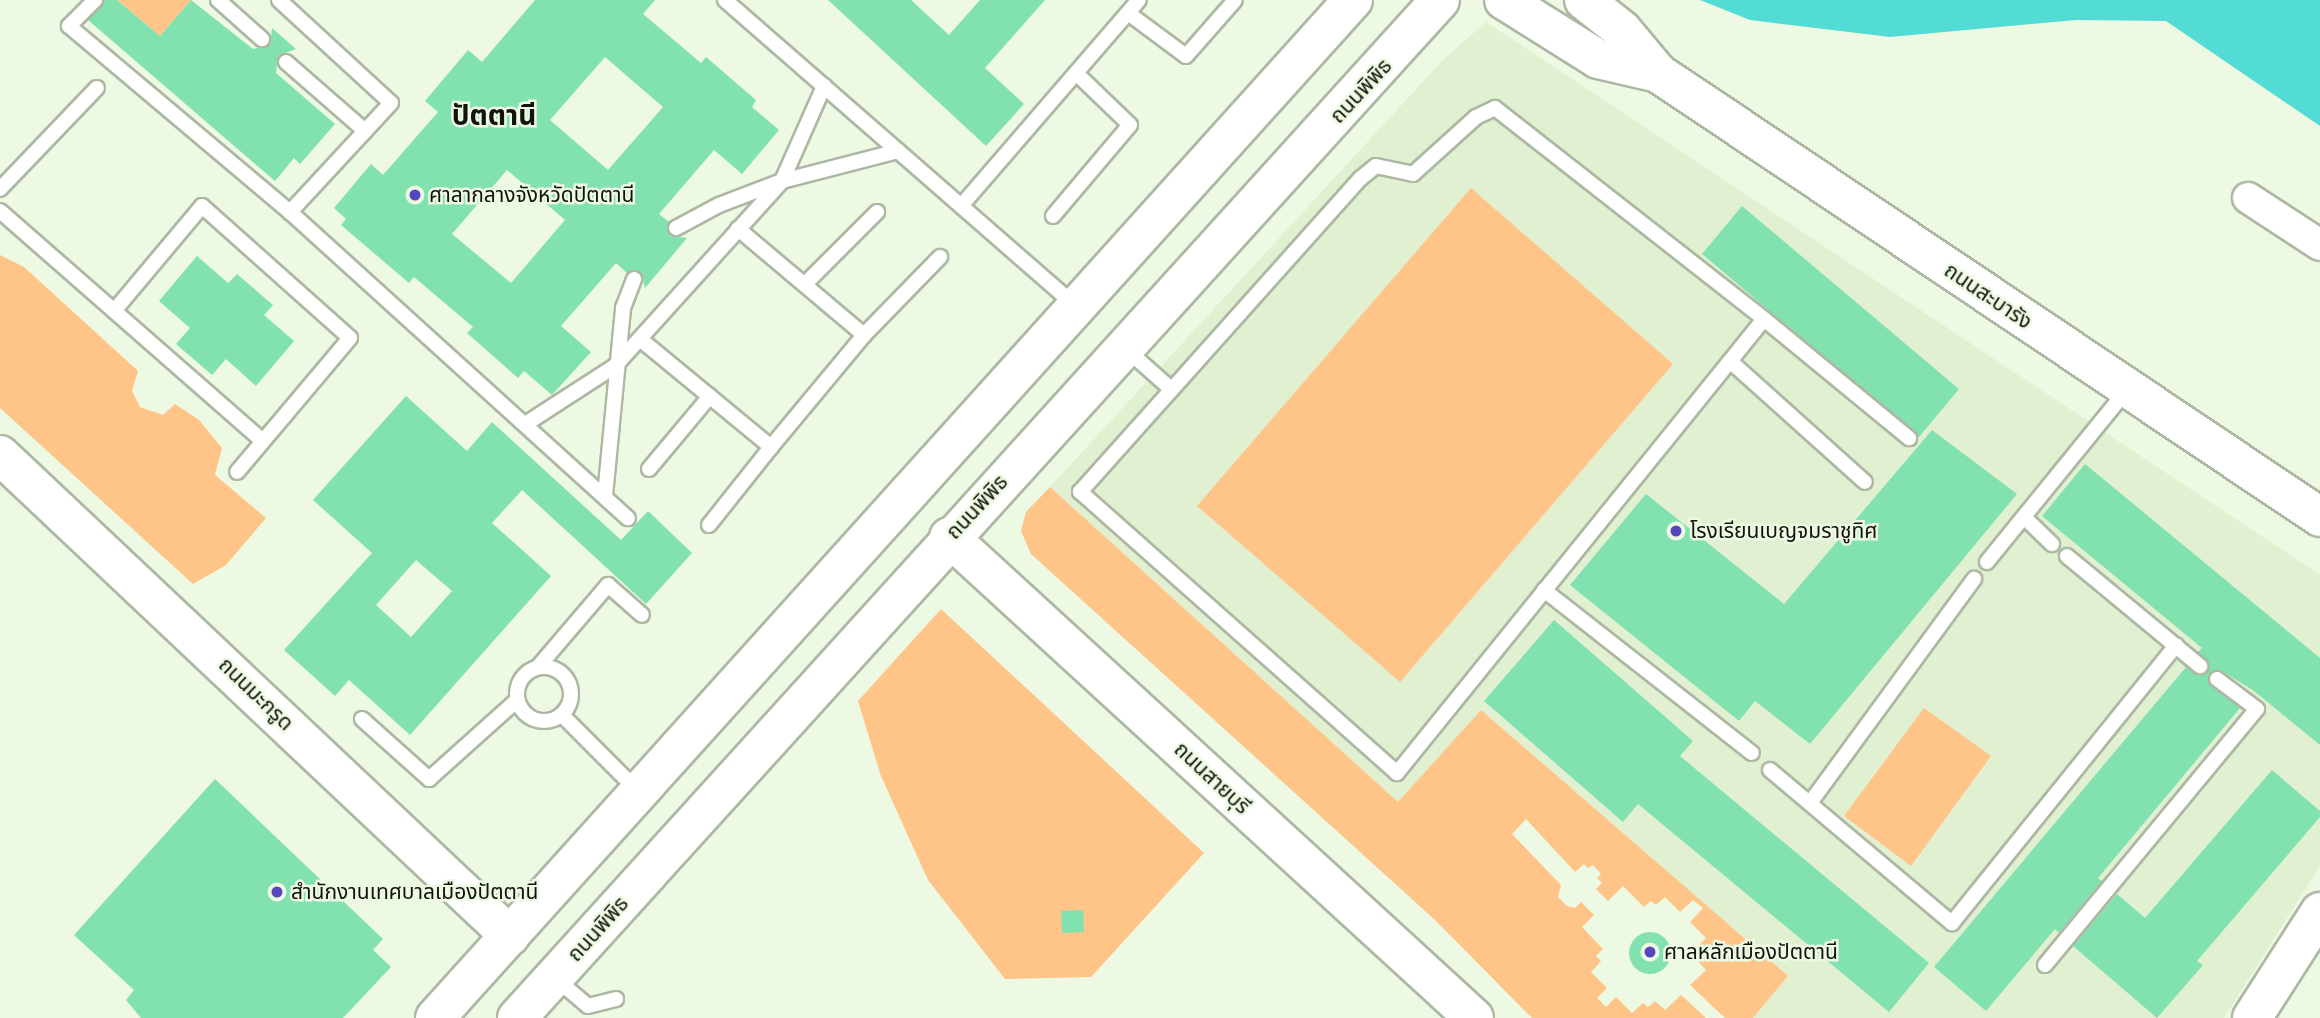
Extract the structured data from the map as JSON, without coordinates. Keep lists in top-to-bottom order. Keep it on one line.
{"streets":{"main road":["ถนนพิพิธ","ถนนสะบารัง","ถนนมะกรูด","ถนนสายบุรี"]},"crossings":[["ถนนพิพิธ","ถนนมะกรูด"],["ถนนพิพิธ","ถนนสายบุรี"]],"districts":["ปัตตานี"],"places":["ศาลากลางจังหวัดปัตตานี","โรงเรียนเบญจมราชูทิศ","สำนักงานเทศบาลเมืองปัตตานี","ศาลหลักเมืองปัตตานี"]}
